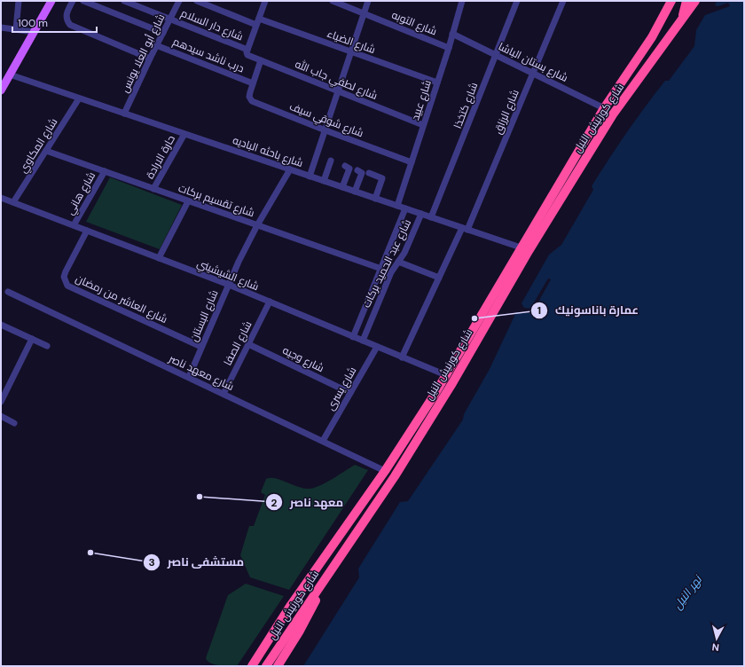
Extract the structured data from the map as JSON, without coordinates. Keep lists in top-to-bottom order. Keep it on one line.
{"streets":{"highway":["شارع كورنيش النيل"],"street":["شارع التوبه","شارع دار السلام","شارع الضياء","شارع أبو العلا يونس","درب ناشد سيدهم","شارع بستان الباشا","شارع لطفي جاب الله","شارع عبيد","شارع كتخذا","شارع الرزاق","شارع شوقي سيف","شارع المكاوي","شارع باحثه الباديه","حارة الارادة","شارع هاني","شارع تقسيم بركات","شارع عبد الحميد بركات","شارع الشيشيني","شارع العاشر من رمضان","شارع البستان","شارع الصفا","شارع وجيه","شارع معهد ناصر","شارع يسرى"]},"crossings":[["شارع التوبه","شارع عبيد"],["شارع دار السلام","شارع أبو العلا يونس"],["شارع دار السلام","شارع لطفي جاب الله"],["شارع الضياء","شارع عبيد"],["شارع أبو العلا يونس","درب ناشد سيدهم"],["شارع أبو العلا يونس","شارع باحثه الباديه"],["درب ناشد سيدهم","شارع شوقي سيف"],["شارع بستان الباشا","شارع عبيد"],["شارع بستان الباشا","شارع كتخذا"],["شارع بستان الباشا","شارع الرزاق"],["شارع بستان الباشا","شارع كورنيش النيل"],["شارع لطفي جاب الله","شارع عبيد"],["شارع لطفي جاب الله","شارع شوقي سيف"],["شارع عبيد","شارع شوقي سيف"],["شارع عبيد","شارع باحثه الباديه"],["شارع كتخذا","شارع باحثه الباديه"],["شارع الرزاق","شارع باحثه الباديه"],["شارع الرزاق","شارع الشيشيني"],["شارع كورنيش النيل","شارع باحثه الباديه"],["شارع كورنيش النيل","شارع الشيشيني"],["شارع كورنيش النيل","شارع معهد ناصر"],["شارع المكاوي","شارع باحثه الباديه"],["شارع المكاوي","شارع تقسيم بركات"],["شارع المكاوي","شارع الشيشيني"],["شارع باحثه الباديه","حارة الارادة"],["شارع باحثه الباديه","شارع عبد الحميد بركات"],["شارع باحثه الباديه","شارع البستان"],["حارة الارادة","شارع تقسيم بركات"],["شارع هاني","شارع تقسيم بركات"],["شارع هاني","شارع الشيشيني"],["شارع تقسيم بركات","شارع عبد الحميد بركات"],["شارع تقسيم بركات","شارع البستان"],["شارع عبد الحميد بركات","شارع الشيشيني"],["شارع الشيشيني","شارع العاشر من رمضان"],["شارع الشيشيني","شارع البستان"],["شارع الشيشيني","شارع الصفا"],["شارع الشيشيني","شارع يسرى"],["شارع العاشر من رمضان","شارع البستان"],["شارع البستان","شارع معهد ناصر"],["شارع الصفا","شارع وجيه"],["شارع الصفا","شارع معهد ناصر"],["شارع وجيه","شارع يسرى"],["شارع معهد ناصر","شارع يسرى"]],"water":["نهر النيل"],"places":["عمارة باناسونيك","معهد ناصر","مستشفى ناصر"],"scale_bar":"100 m","north":"bottom"}
